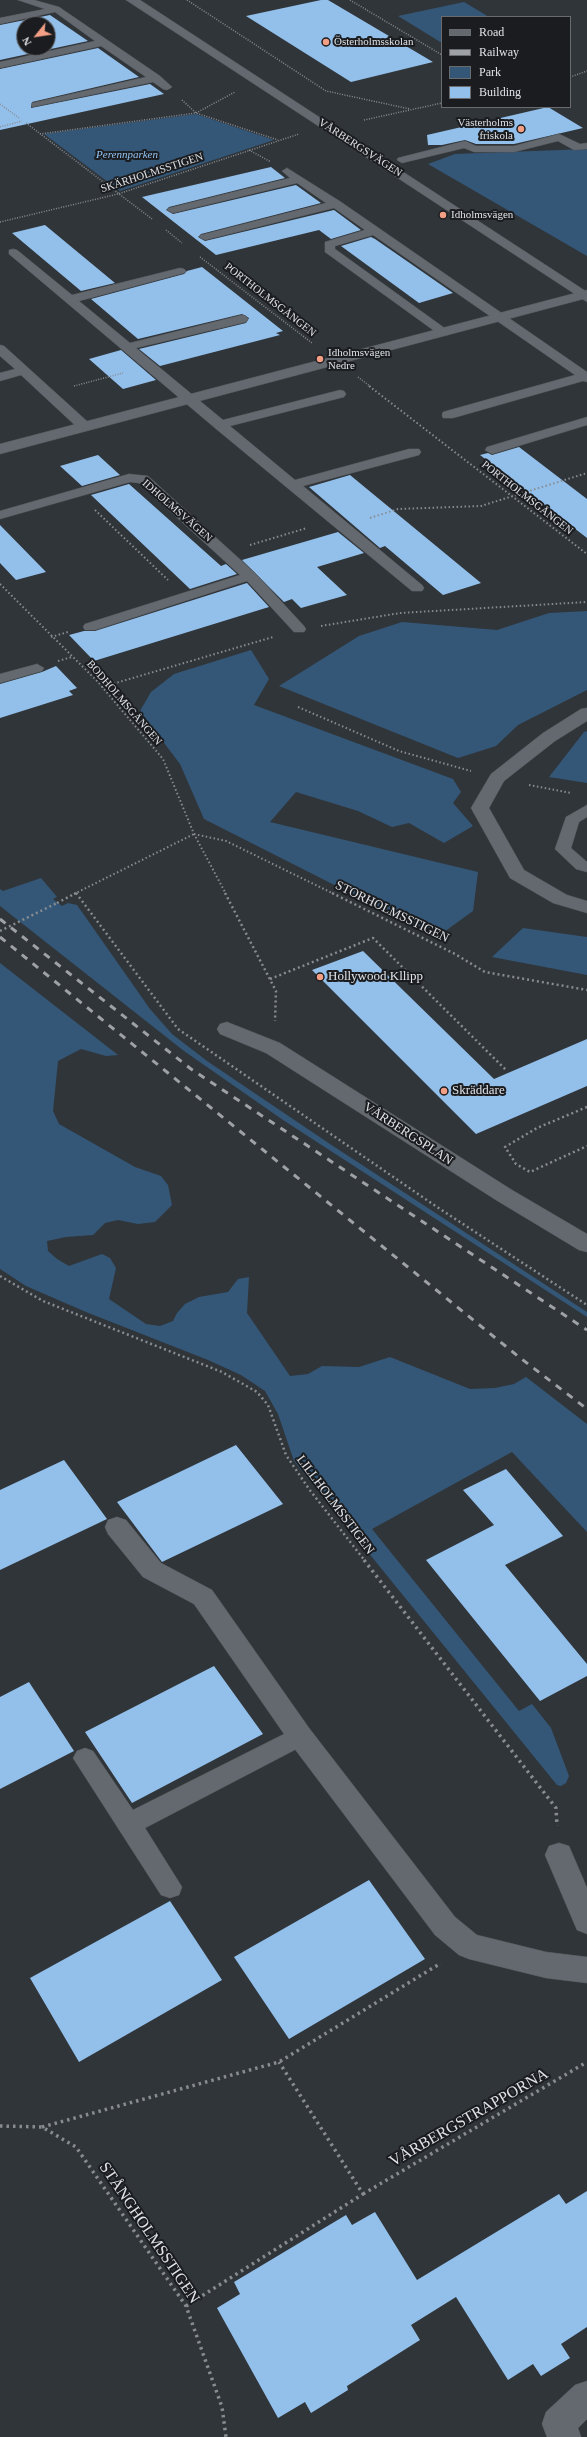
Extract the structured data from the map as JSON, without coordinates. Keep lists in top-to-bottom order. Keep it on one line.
{"streets":{"street":["VÅRBERGSVÄGEN","VÅRBERGSPLAN"],"lane":["IDHOLMSVÄGEN"],"path":["SKÄRHOLMSSTIGEN","PORTHOLMSGÅNGEN","BODHOLMSGÅNGEN","STORHOLMSSTIGEN","LILLHOLMSSTIGEN","VÅRBERGSTRAPPORNA","STÅNGHOLMSSTIGEN"]},"crossings":[["BODHOLMSGÅNGEN","STORHOLMSSTIGEN"],["BODHOLMSGÅNGEN","VÅRBERGSPLAN"],["VÅRBERGSTRAPPORNA","STÅNGHOLMSSTIGEN"]],"parks":["Perennparken"],"places":["Österholmsskolan","Västerholms friskola","Idholmsvägen","Idholmsvägen Nedre","Hollywood Kllipp","Skräddare"],"legend":["Road","Railway","Park","Building"],"north":"bottom left"}
